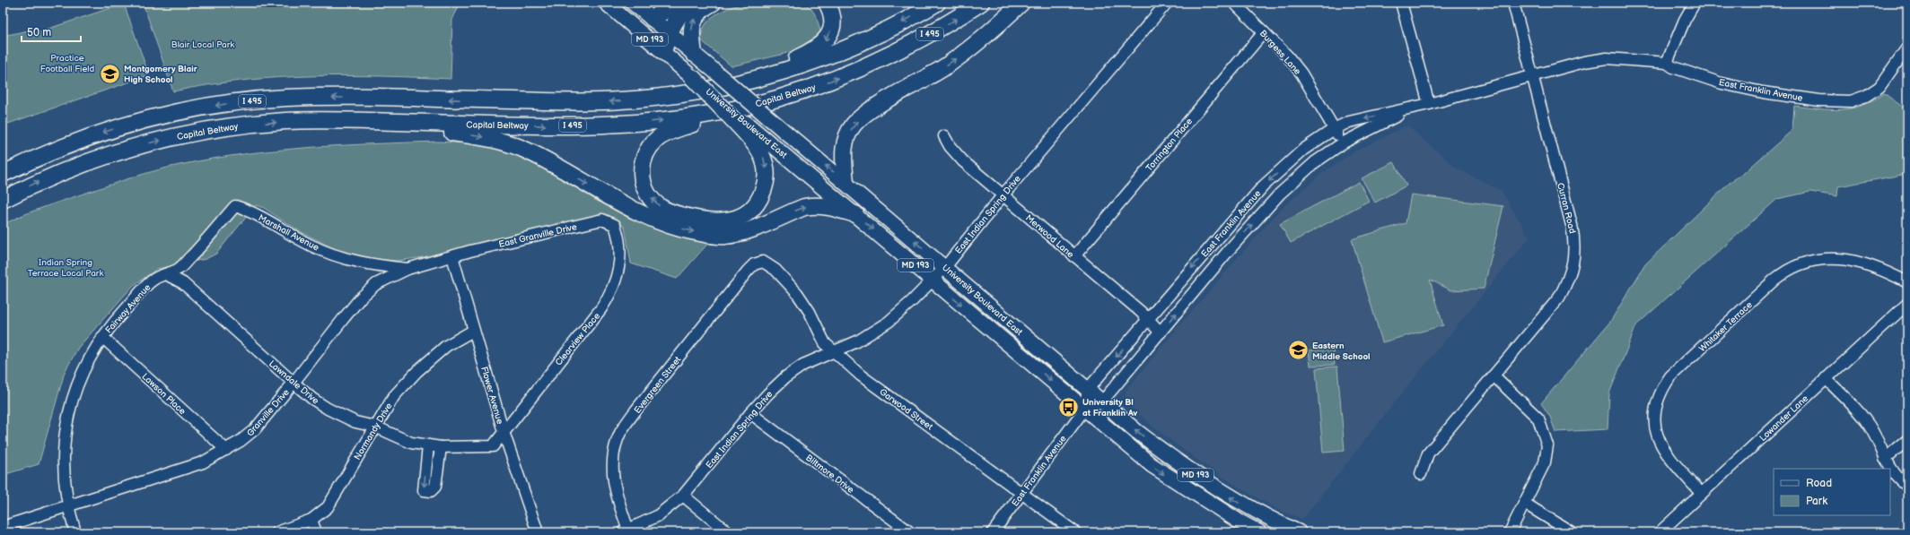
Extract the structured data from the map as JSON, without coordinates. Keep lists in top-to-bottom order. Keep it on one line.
{"streets":{"highway":["I 495","Capital Beltway"],"main road":["MD 193","University Boulevard East"],"street":["Burgess Lane","East Franklin Avenue","Torrington Place","Curran Road","East Indian Spring Drive","Marshall Avenue","East Granville Drive","Merwood Lane","Fairway Avenue","Whitaker Terrace","Clearview Place","Lawndale Drive","Evergreen Street","Lawson Place","Flower Avenue","Garwood Street","Granville Drive","Lowander Lane","Normandy Drive","Biltmore Drive"]},"crossings":[["Burgess Lane","East Franklin Avenue"],["Burgess Lane","Torrington Place"],["East Franklin Avenue","University Boulevard East"],["East Franklin Avenue","Curran Road"],["East Franklin Avenue","Merwood Lane"],["East Franklin Avenue","Garwood Street"],["University Boulevard East","East Indian Spring Drive"],["Torrington Place","Merwood Lane"],["East Indian Spring Drive","Merwood Lane"],["East Indian Spring Drive","Evergreen Street"],["East Indian Spring Drive","Garwood Street"],["East Indian Spring Drive","Biltmore Drive"],["Marshall Avenue","Fairway Avenue"],["Marshall Avenue","Granville Drive"],["East Granville Drive","Clearview Place"],["East Granville Drive","Flower Avenue"],["East Granville Drive","Granville Drive"],["Fairway Avenue","Lawndale Drive"],["Fairway Avenue","Lawson Place"],["Fairway Avenue","Granville Drive"],["Whitaker Terrace","Lowander Lane"],["Clearview Place","Lawndale Drive"],["Clearview Place","Flower Avenue"],["Lawndale Drive","Flower Avenue"],["Lawndale Drive","Granville Drive"],["Lawndale Drive","Normandy Drive"],["Evergreen Street","Garwood Street"],["Lawson Place","Granville Drive"],["Flower Avenue","Granville Drive"],["Flower Avenue","Normandy Drive"]],"parks":["Blair Local Park","Practice Football Field","Indian Spring Terrace Local Park"],"places":{"school or university":["Montgomery Blair High School","Eastern Middle School"],"bus stop":["University Bl at Franklin Av"]},"legend":["Road","Park"],"scale_bar":"50 m"}
